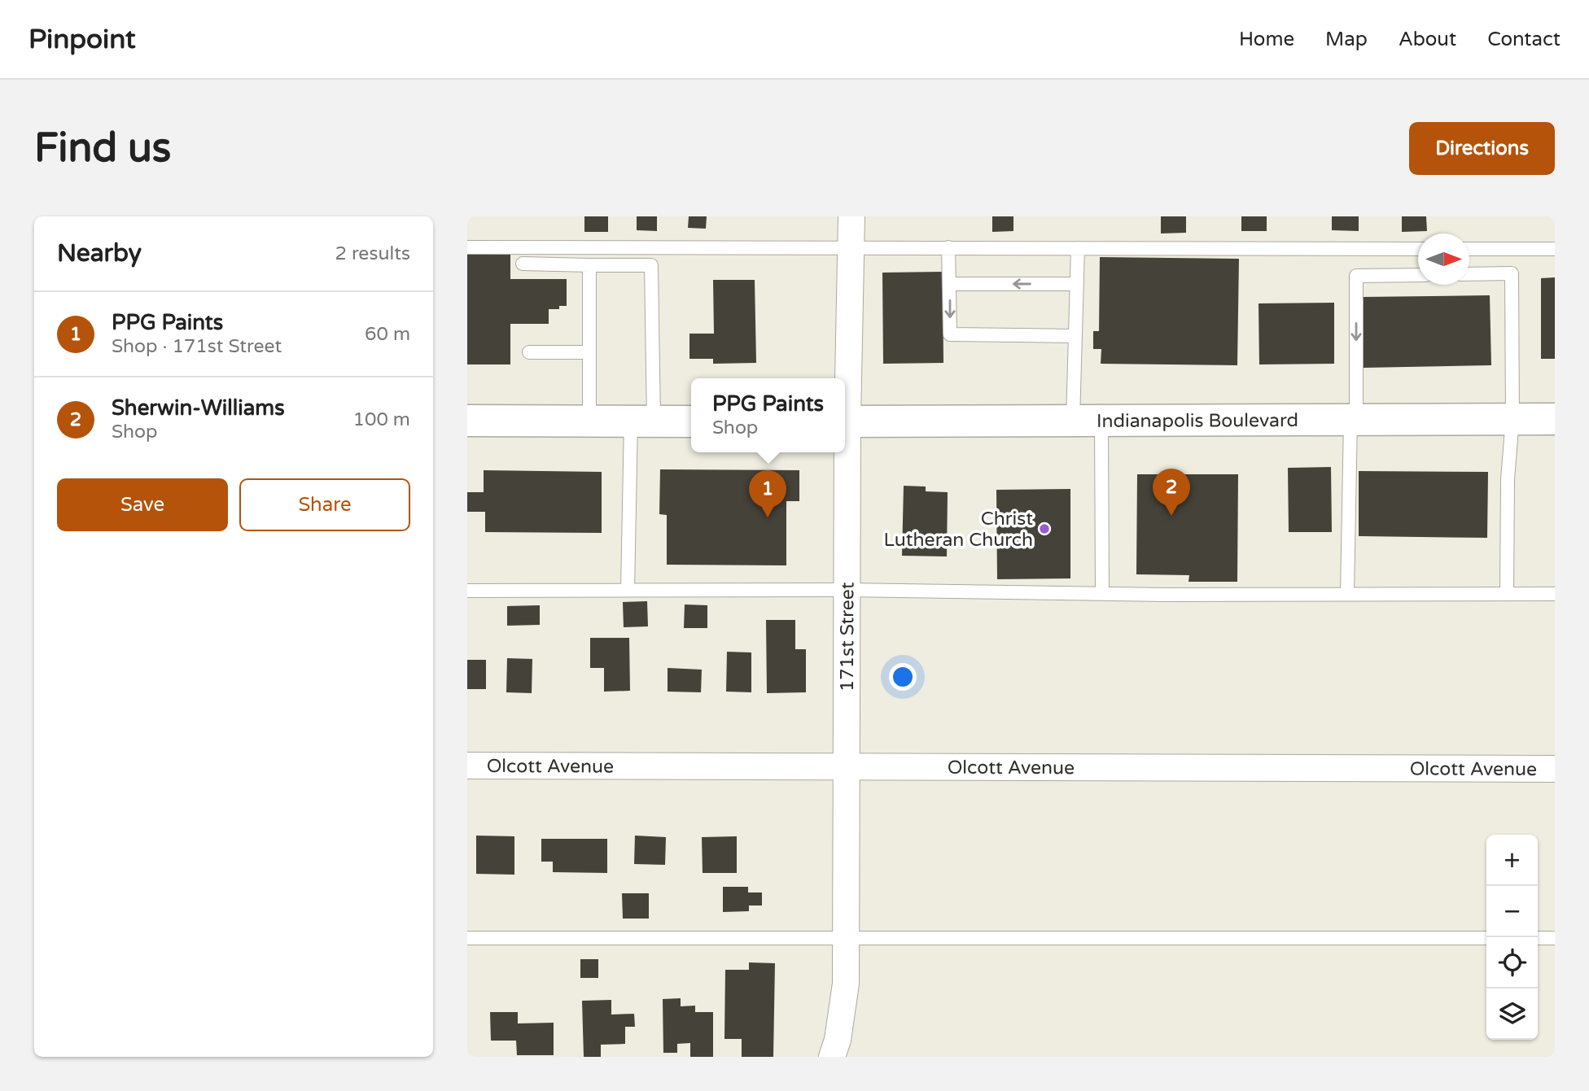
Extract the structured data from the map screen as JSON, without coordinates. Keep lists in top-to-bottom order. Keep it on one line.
{"streets":{"main road":["Indianapolis Boulevard"],"street":["171st Street","Olcott Avenue"]},"crossings":[["171st Street","Olcott Avenue"]],"places":["Christ Lutheran Church"],"north":"right","page":{"header":"Pinpoint","nav":["Home","Map","About","Contact"],"buttons":["Directions",["Save","Share"]],"title":"Find us","heading":["Nearby","2 results"],"list":[{"mark":"1","name":"PPG Paints","note":"Shop · 171st Street","value":"60 m"},{"mark":"2","name":"Sherwin-Williams","note":"Shop","value":"100 m"}],"popup":["PPG Paints","Shop"],"pins":["2","1"],"map_buttons":["+","−"]}}
